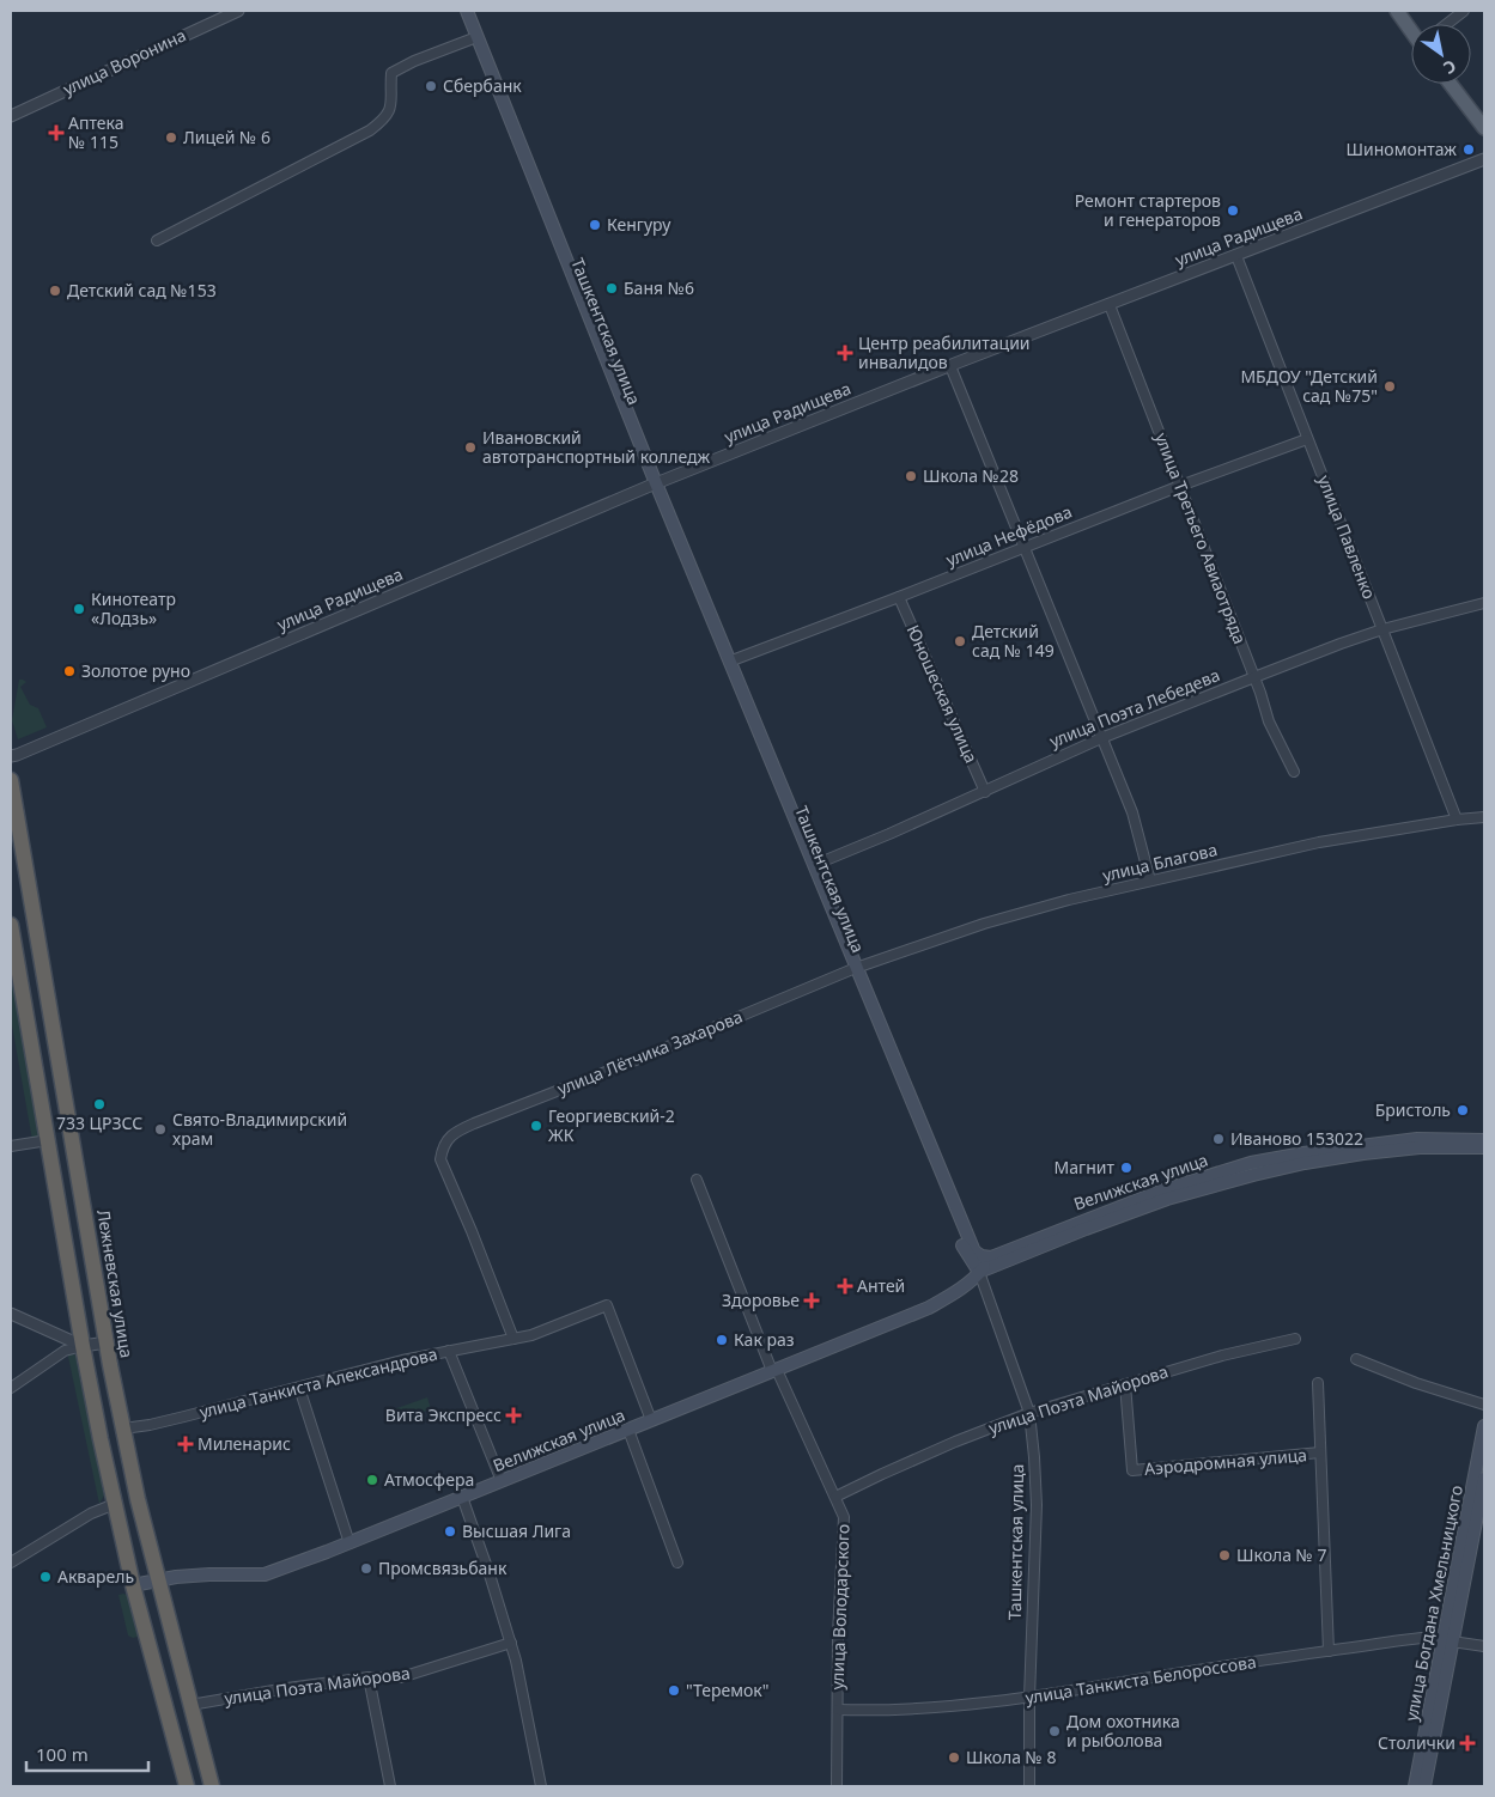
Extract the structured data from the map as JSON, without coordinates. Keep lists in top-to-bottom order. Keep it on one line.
{"streets":{"highway":["Лежневская улица"],"main road":["Ташкентская улица","Велижская улица","улица Богдана Хмельницкого"],"street":["улица Воронина","улица Радищева","улица Нефёдова","улица Павленко","улица Третьего Авиаотряда","Юношеская улица","улица Поэта Лебедева","улица Благова","улица Лётчика Захарова","улица Танкиста Александрова","улица Поэта Майорова","Аэродромная улица","улица Володарского","улица Танкиста Белороссова"]},"crossings":[["улица Радищева","Ташкентская улица"],["улица Радищева","улица Павленко"],["улица Радищева","улица Третьего Авиаотряда"],["Ташкентская улица","улица Нефёдова"],["Ташкентская улица","улица Поэта Лебедева"],["Ташкентская улица","улица Благова"],["Ташкентская улица","улица Лётчика Захарова"],["Ташкентская улица","Велижская улица"],["Ташкентская улица","улица Поэта Майорова"],["Ташкентская улица","улица Танкиста Белороссова"],["улица Нефёдова","улица Павленко"],["улица Нефёдова","улица Третьего Авиаотряда"],["улица Нефёдова","Юношеская улица"],["улица Павленко","улица Поэта Лебедева"],["улица Павленко","улица Благова"],["улица Третьего Авиаотряда","улица Поэта Лебедева"],["Юношеская улица","улица Поэта Лебедева"],["улица Благова","улица Лётчика Захарова"],["улица Лётчика Захарова","улица Танкиста Александрова"],["Велижская улица","Лежневская улица"],["Велижская улица","улица Танкиста Александрова"],["Велижская улица","улица Володарского"],["Лежневская улица","улица Танкиста Александрова"],["Лежневская улица","улица Поэта Майорова"],["улица Поэта Майорова","Аэродромная улица"],["улица Поэта Майорова","улица Володарского"],["улица Богдана Хмельницкого","улица Танкиста Белороссова"],["улица Володарского","улица Танкиста Белороссова"]],"places":{"other":["Сбербанк","Лицей № 6","Шиномонтаж","Ремонт стартеров и генераторов","Кенгуру","Баня №6","Детский сад №153","МБДОУ \"Детский сад №75\"","Ивановский автотранспортный колледж","Школа №28","Кинотеатр «Лодзь»","Детский сад № 149","Золотое руно","733 ЦРЗСС","Бристоль","Георгиевский-2 ЖК","Свято-Владимирский храм","Иваново 153022","Магнит","Как раз","Атмосфера","Высшая Лига","Школа № 7","Промсвязьбанк","Акварель","\"Теремок\"","Дом охотника и рыболова","Школа № 8"],"health":["Аптека № 115","Центр реабилитации инвалидов","Антей","Здоровье","Вита Экспресс","Миленарис","Столички"]},"scale_bar":"100 m","north":"bottom right"}
